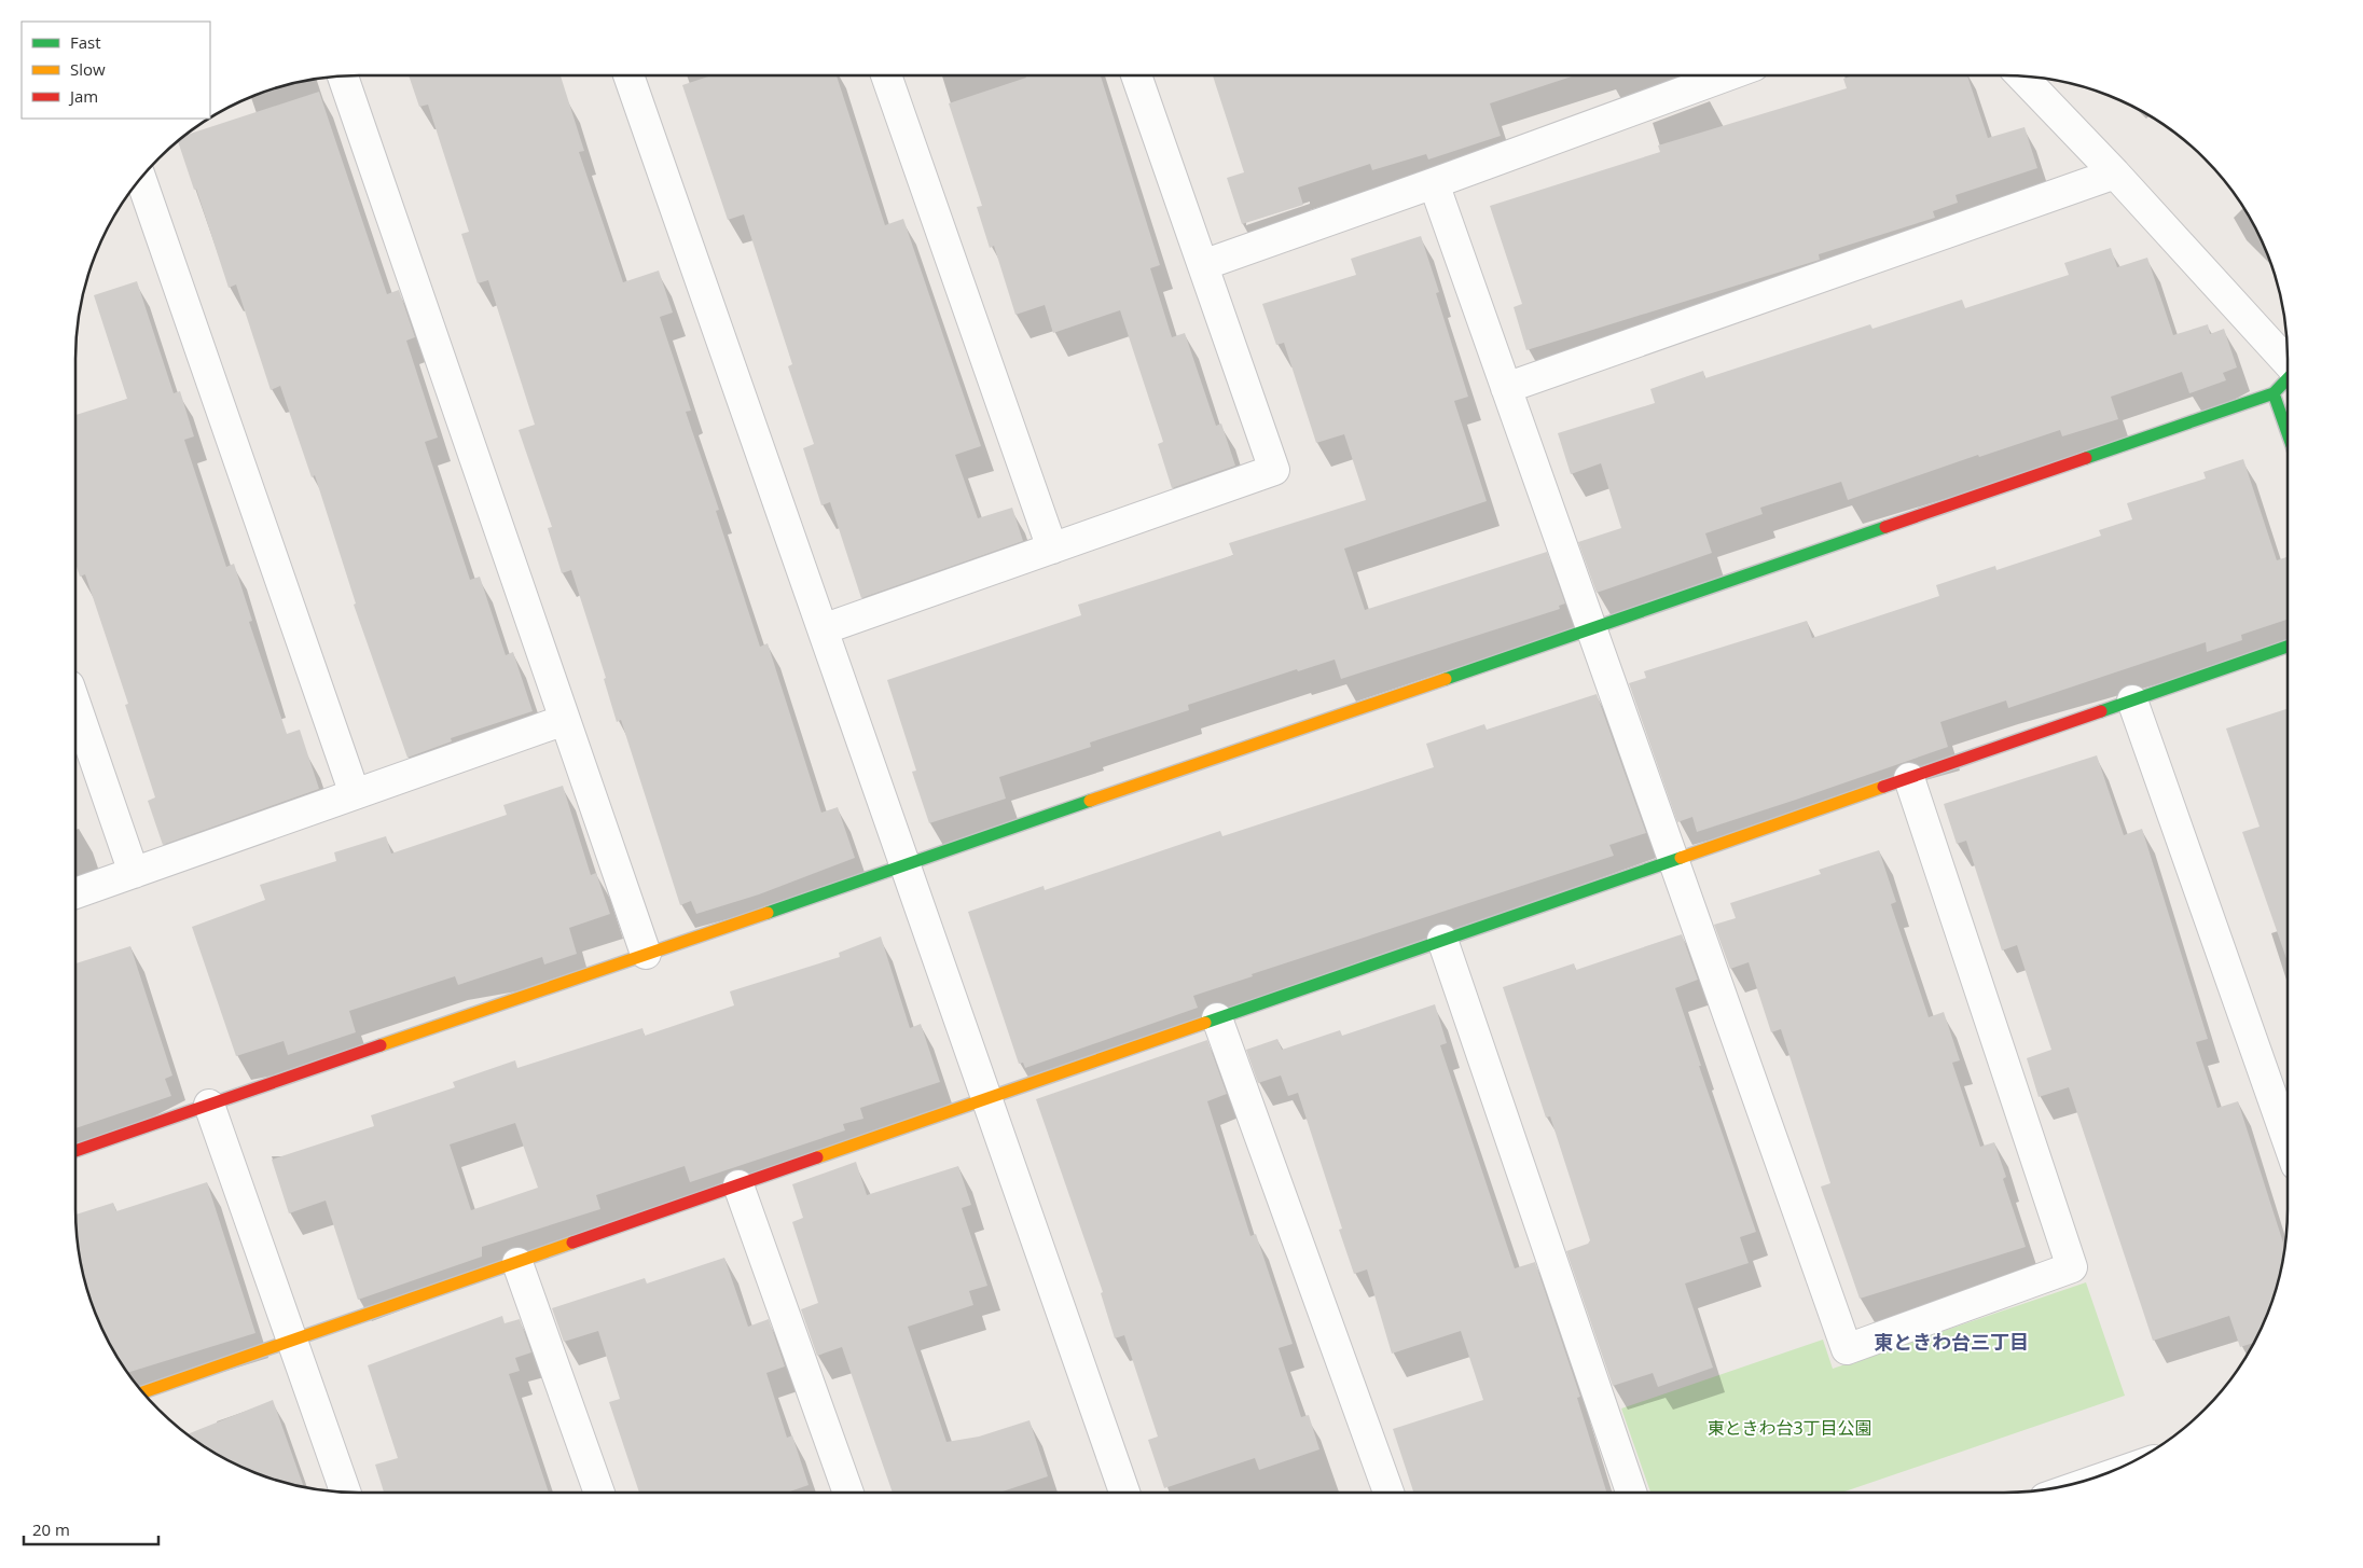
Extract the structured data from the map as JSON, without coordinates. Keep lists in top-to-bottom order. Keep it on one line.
{"districts":["東ときわ台三丁目"],"parks":["東ときわ台3丁目公園"],"legend":["Fast","Slow","Jam"],"scale_bar":"20 m"}
